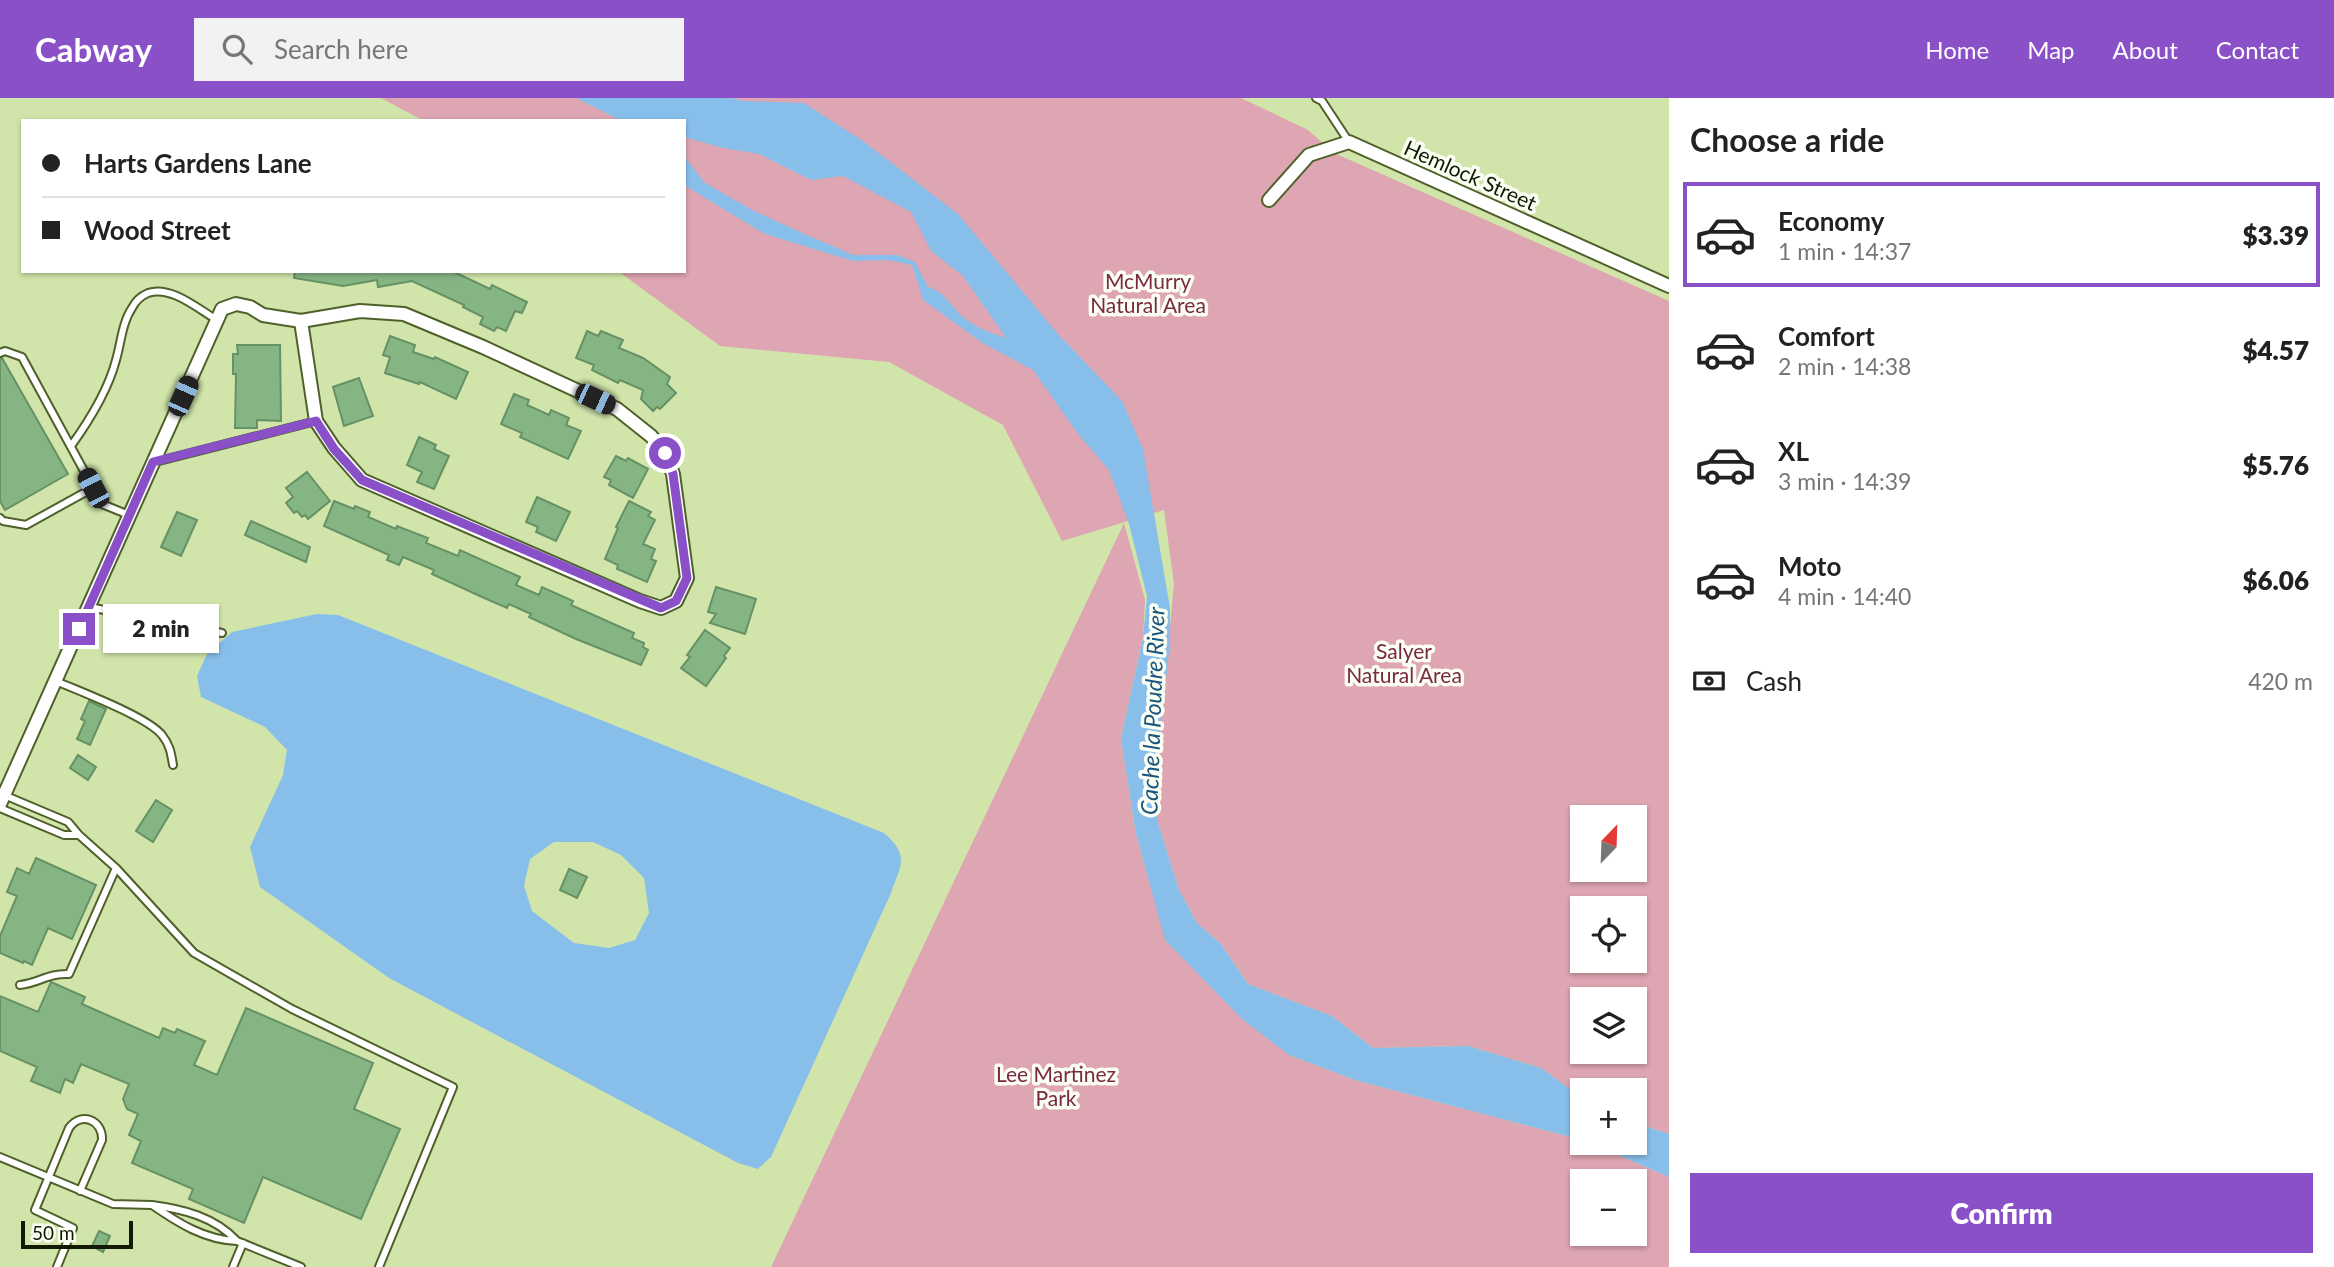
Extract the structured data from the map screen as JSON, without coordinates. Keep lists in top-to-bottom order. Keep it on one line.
{"streets":{"street":["Hemlock Street"]},"water":["Cache la Poudre River"],"parks":["McMurry Natural Area","Salyer Natural Area","Lee Martinez Park"],"scale_bar":"50 m","north":"top right","page":{"header":"Cabway","search":"Search here","nav":["Home","Map","About","Contact"],"heading":"Choose a ride","banner":["Harts Gardens Lane","Wood Street"],"list":[{"name":"Economy","note":"1 min · 14:37","value":"$3.39"},{"name":"Comfort","note":"2 min · 14:38","value":"$4.57"},{"name":"XL","note":"3 min · 14:39","value":"$5.76"},{"name":"Moto","note":"4 min · 14:40","value":"$6.06"}],"bubble":"2 min","pay":["Cash","420 m"],"map_buttons":["+","−"],"buttons":"Confirm","scale":"50 m"}}
